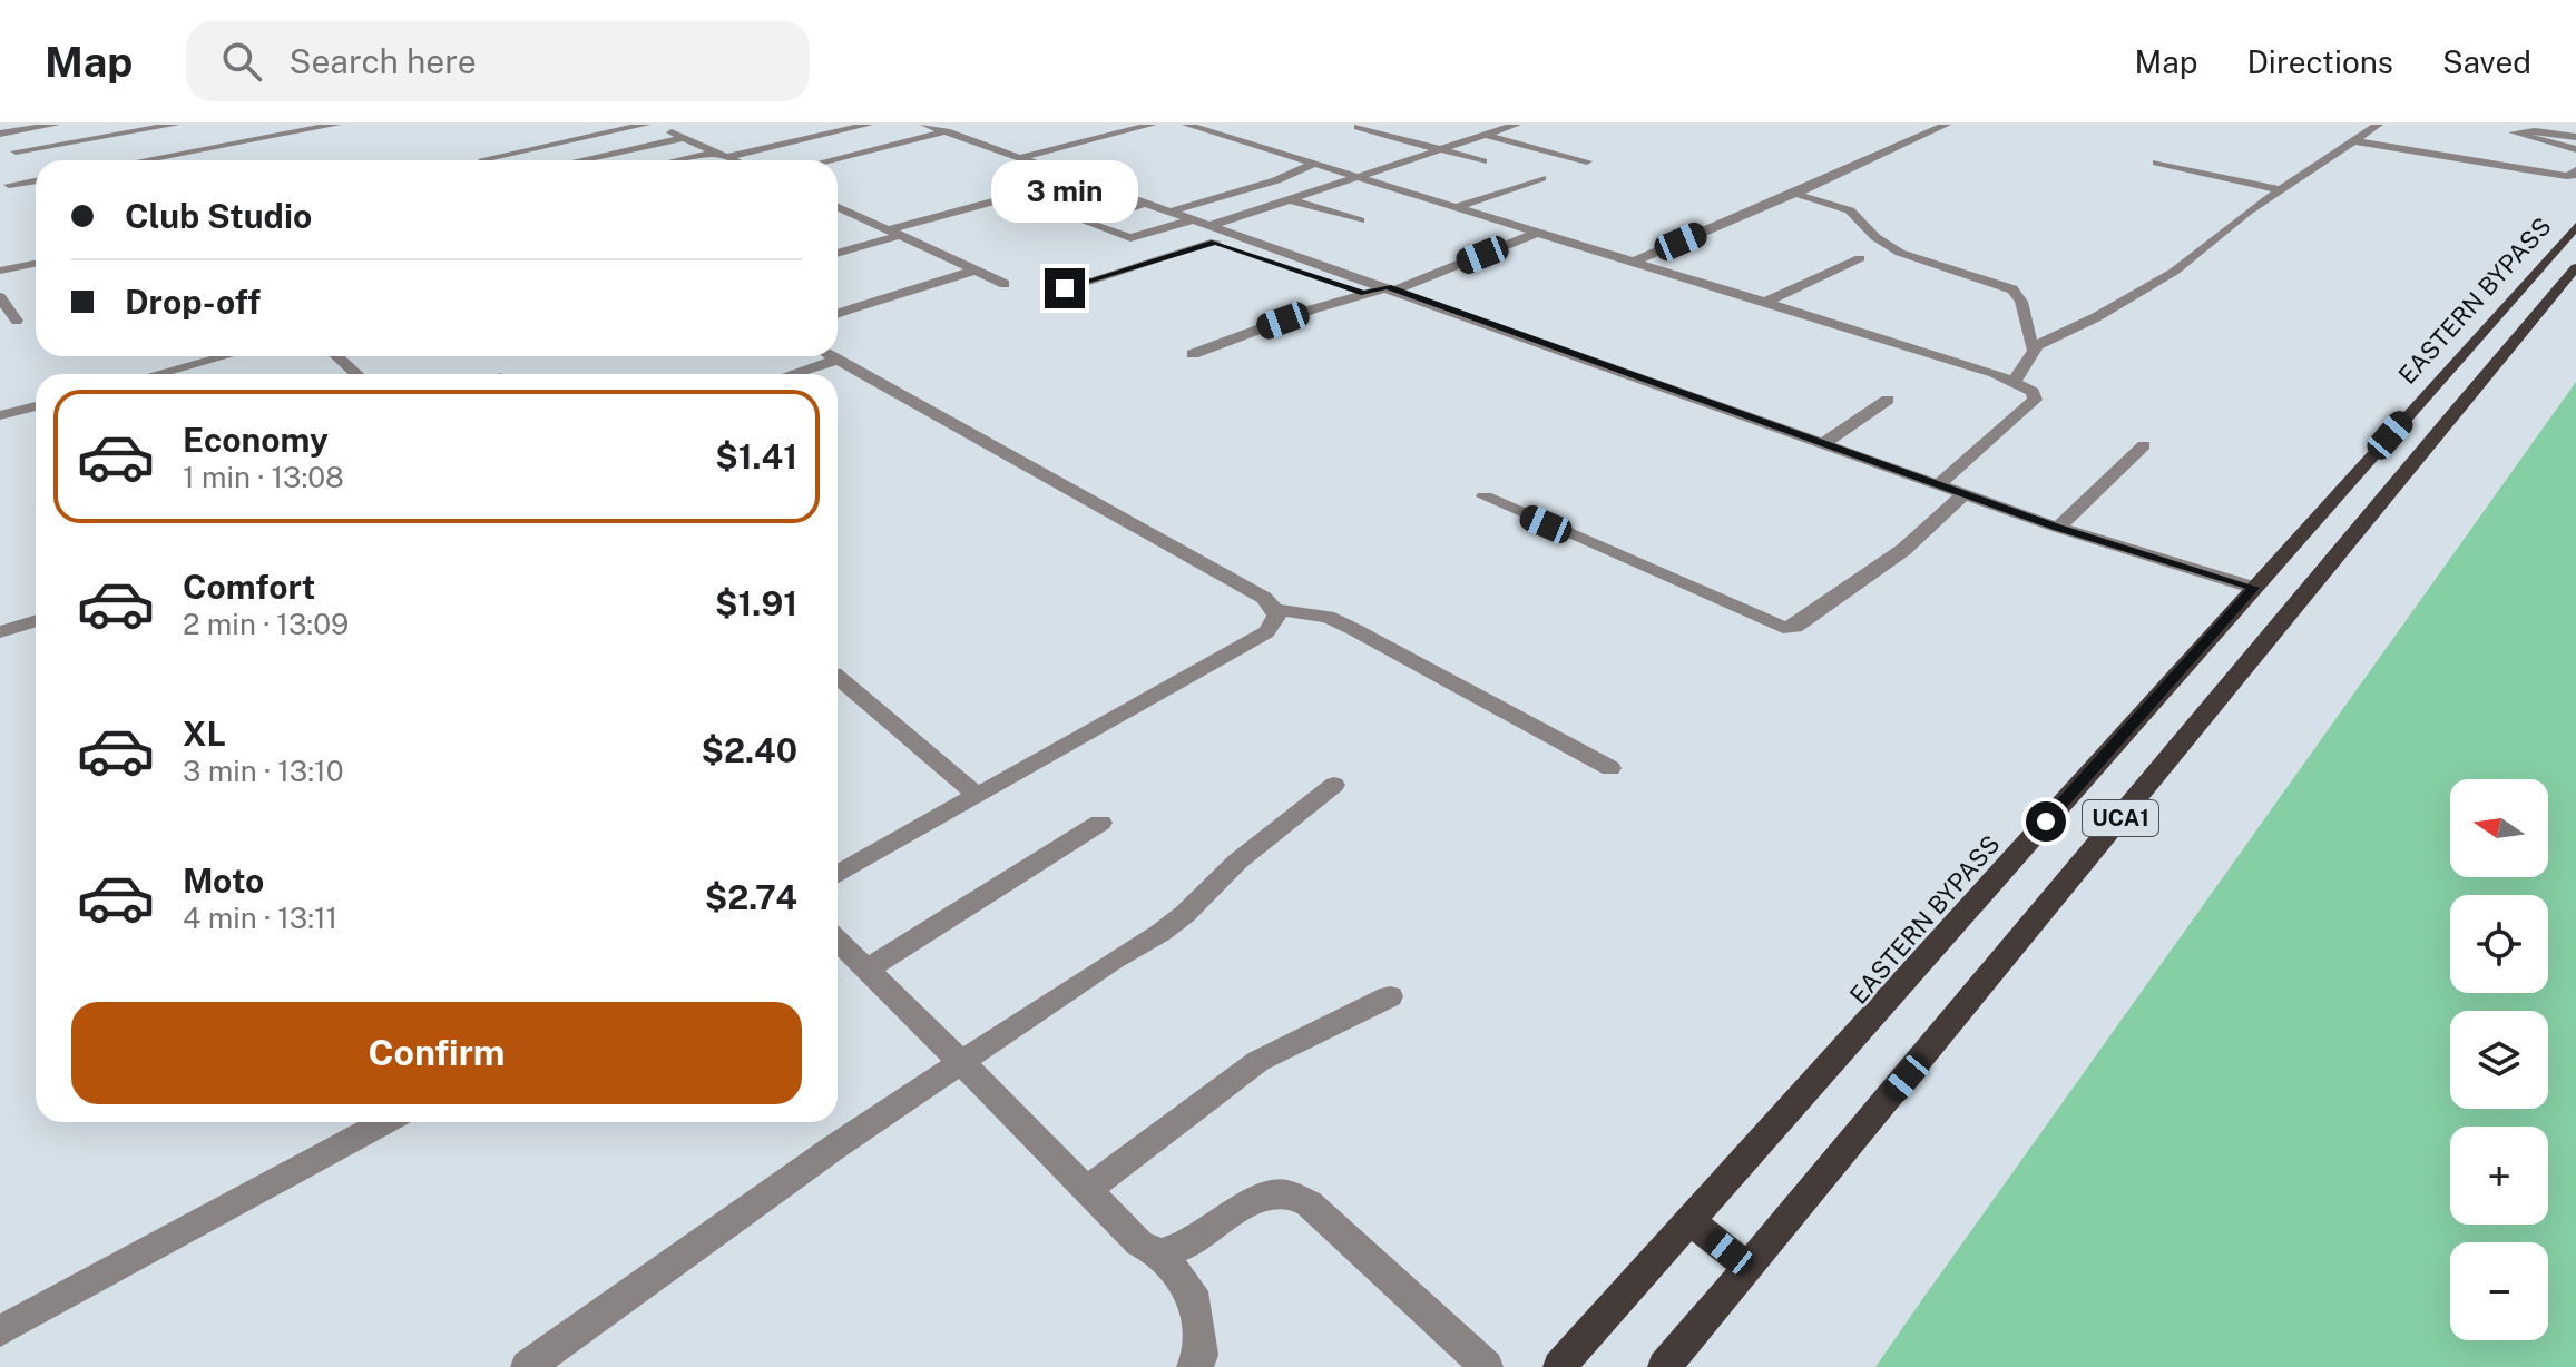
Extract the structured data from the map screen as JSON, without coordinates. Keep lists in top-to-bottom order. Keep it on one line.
{"streets":{"main road":["EASTERN BYPASS","UCA1"]},"north":"left","page":{"header":"Map","search":"Search here","nav":["Map","Directions","Saved"],"bubble":"3 min","banner":["Club Studio","Drop-off"],"list":[{"name":"Economy","note":"1 min · 13:08","value":"$1.41"},{"name":"Comfort","note":"2 min · 13:09","value":"$1.91"},{"name":"XL","note":"3 min · 13:10","value":"$2.40"},{"name":"Moto","note":"4 min · 13:11","value":"$2.74"}],"map_buttons":["+","−"],"buttons":"Confirm"}}
